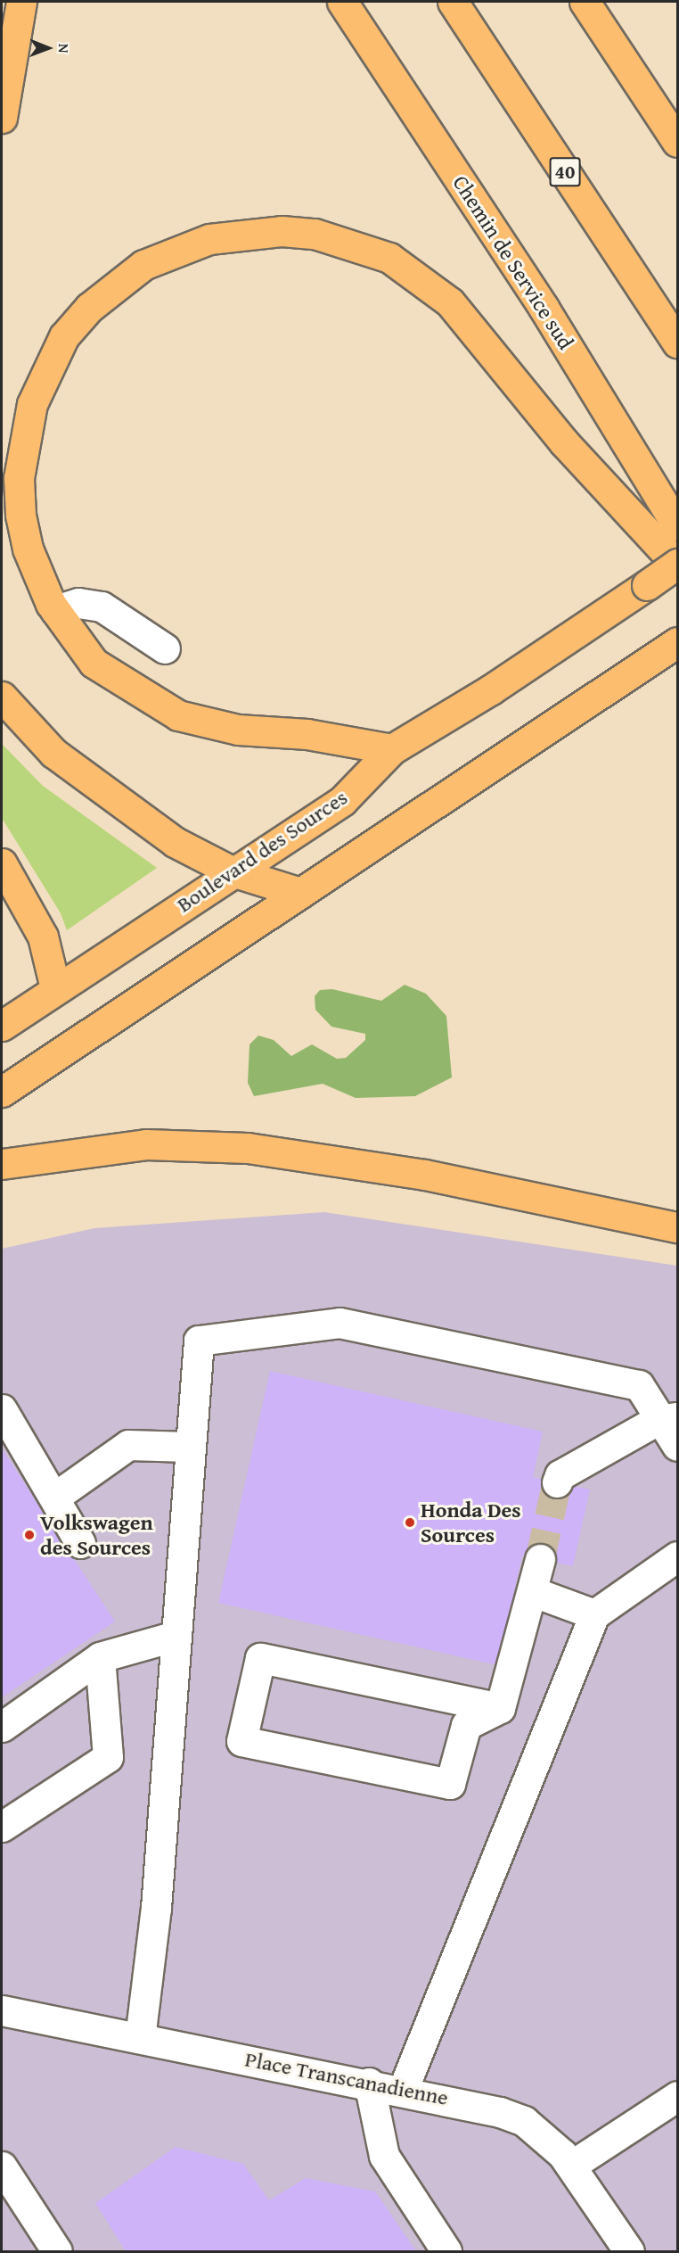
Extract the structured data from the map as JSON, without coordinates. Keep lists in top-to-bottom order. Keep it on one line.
{"streets":{"main road":["40","Chemin de Service sud","Boulevard des Sources"],"street":["Place Transcanadienne"]},"places":["Honda Des Sources","Volkswagen des Sources"],"north":"right"}
